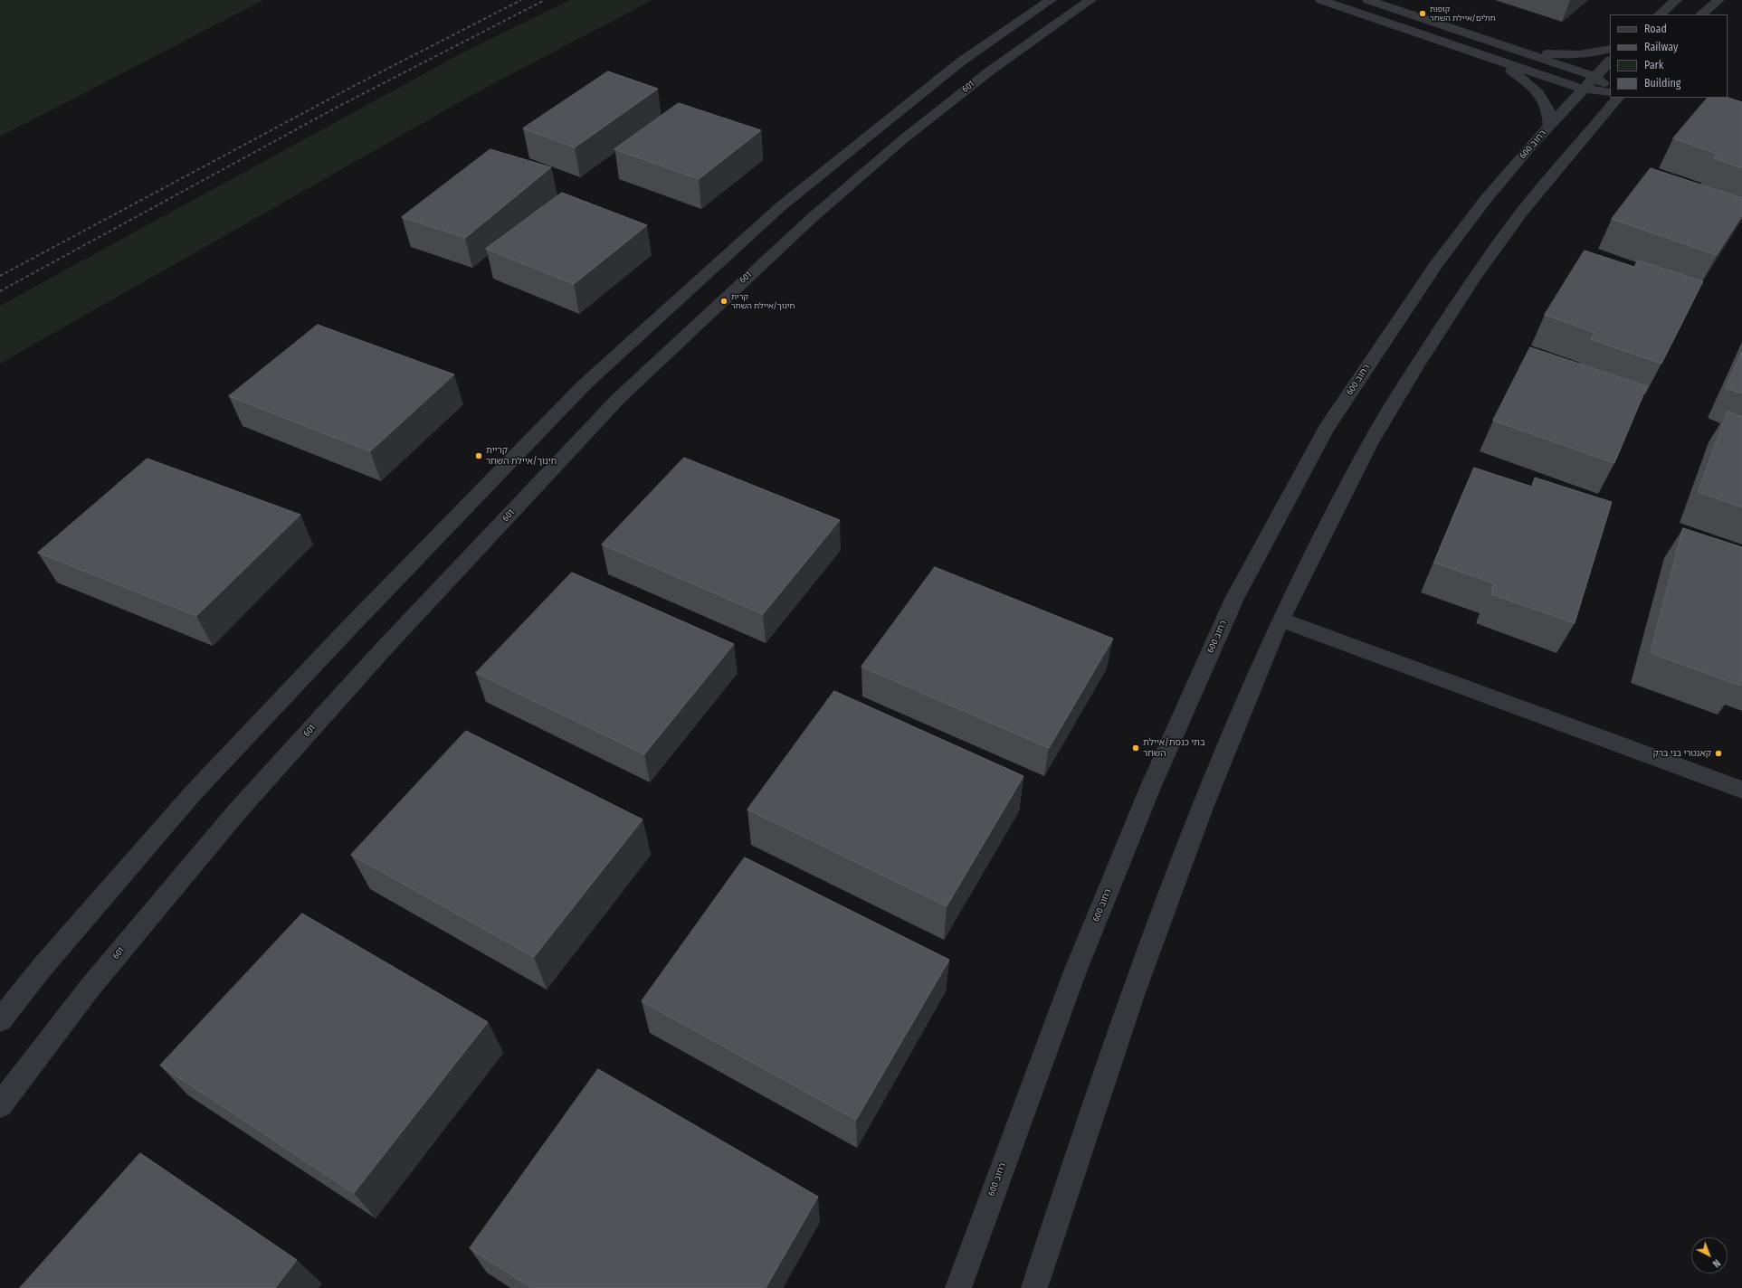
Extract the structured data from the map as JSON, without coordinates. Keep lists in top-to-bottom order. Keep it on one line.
{"streets":{"street":["601","רחוב 600"]},"places":["קופות חולים/איילת השחר","קרית חינוך/איילת השחר","קריית חינוך/איילת השחר","בתי כנסת/איילת השחר","קאנטרי בני ברק"],"legend":["Road","Railway","Park","Building"],"north":"bottom right"}
